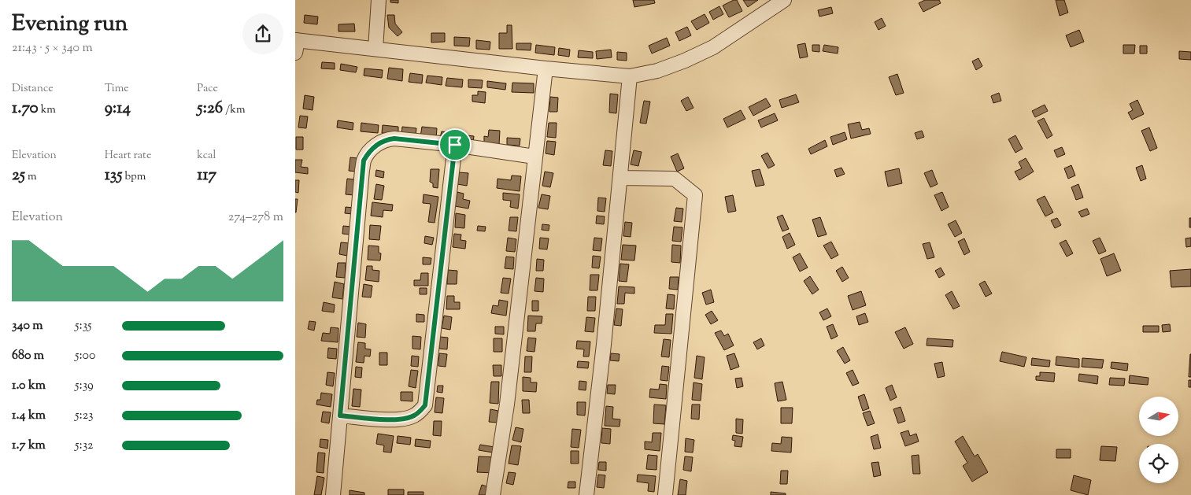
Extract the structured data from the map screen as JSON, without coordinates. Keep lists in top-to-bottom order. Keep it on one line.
{"north":"right","page":{"heading":["Evening run","21:43 · 5 × 340 m"],"stats":[["Distance","1.70 km"],["Time","9:14"],["Pace","5:26 /km"],["Elevation","25 m"],["Heart rate","135 bpm"],["kcal","117"]],"chart":["Elevation","274–278 m"],"list":[{"name":"340 m","note":"5:35"},{"name":"680 m","note":"5:00"},{"name":"1.0 km","note":"5:39"},{"name":"1.4 km","note":"5:23"},{"name":"1.7 km","note":"5:32"}]}}
